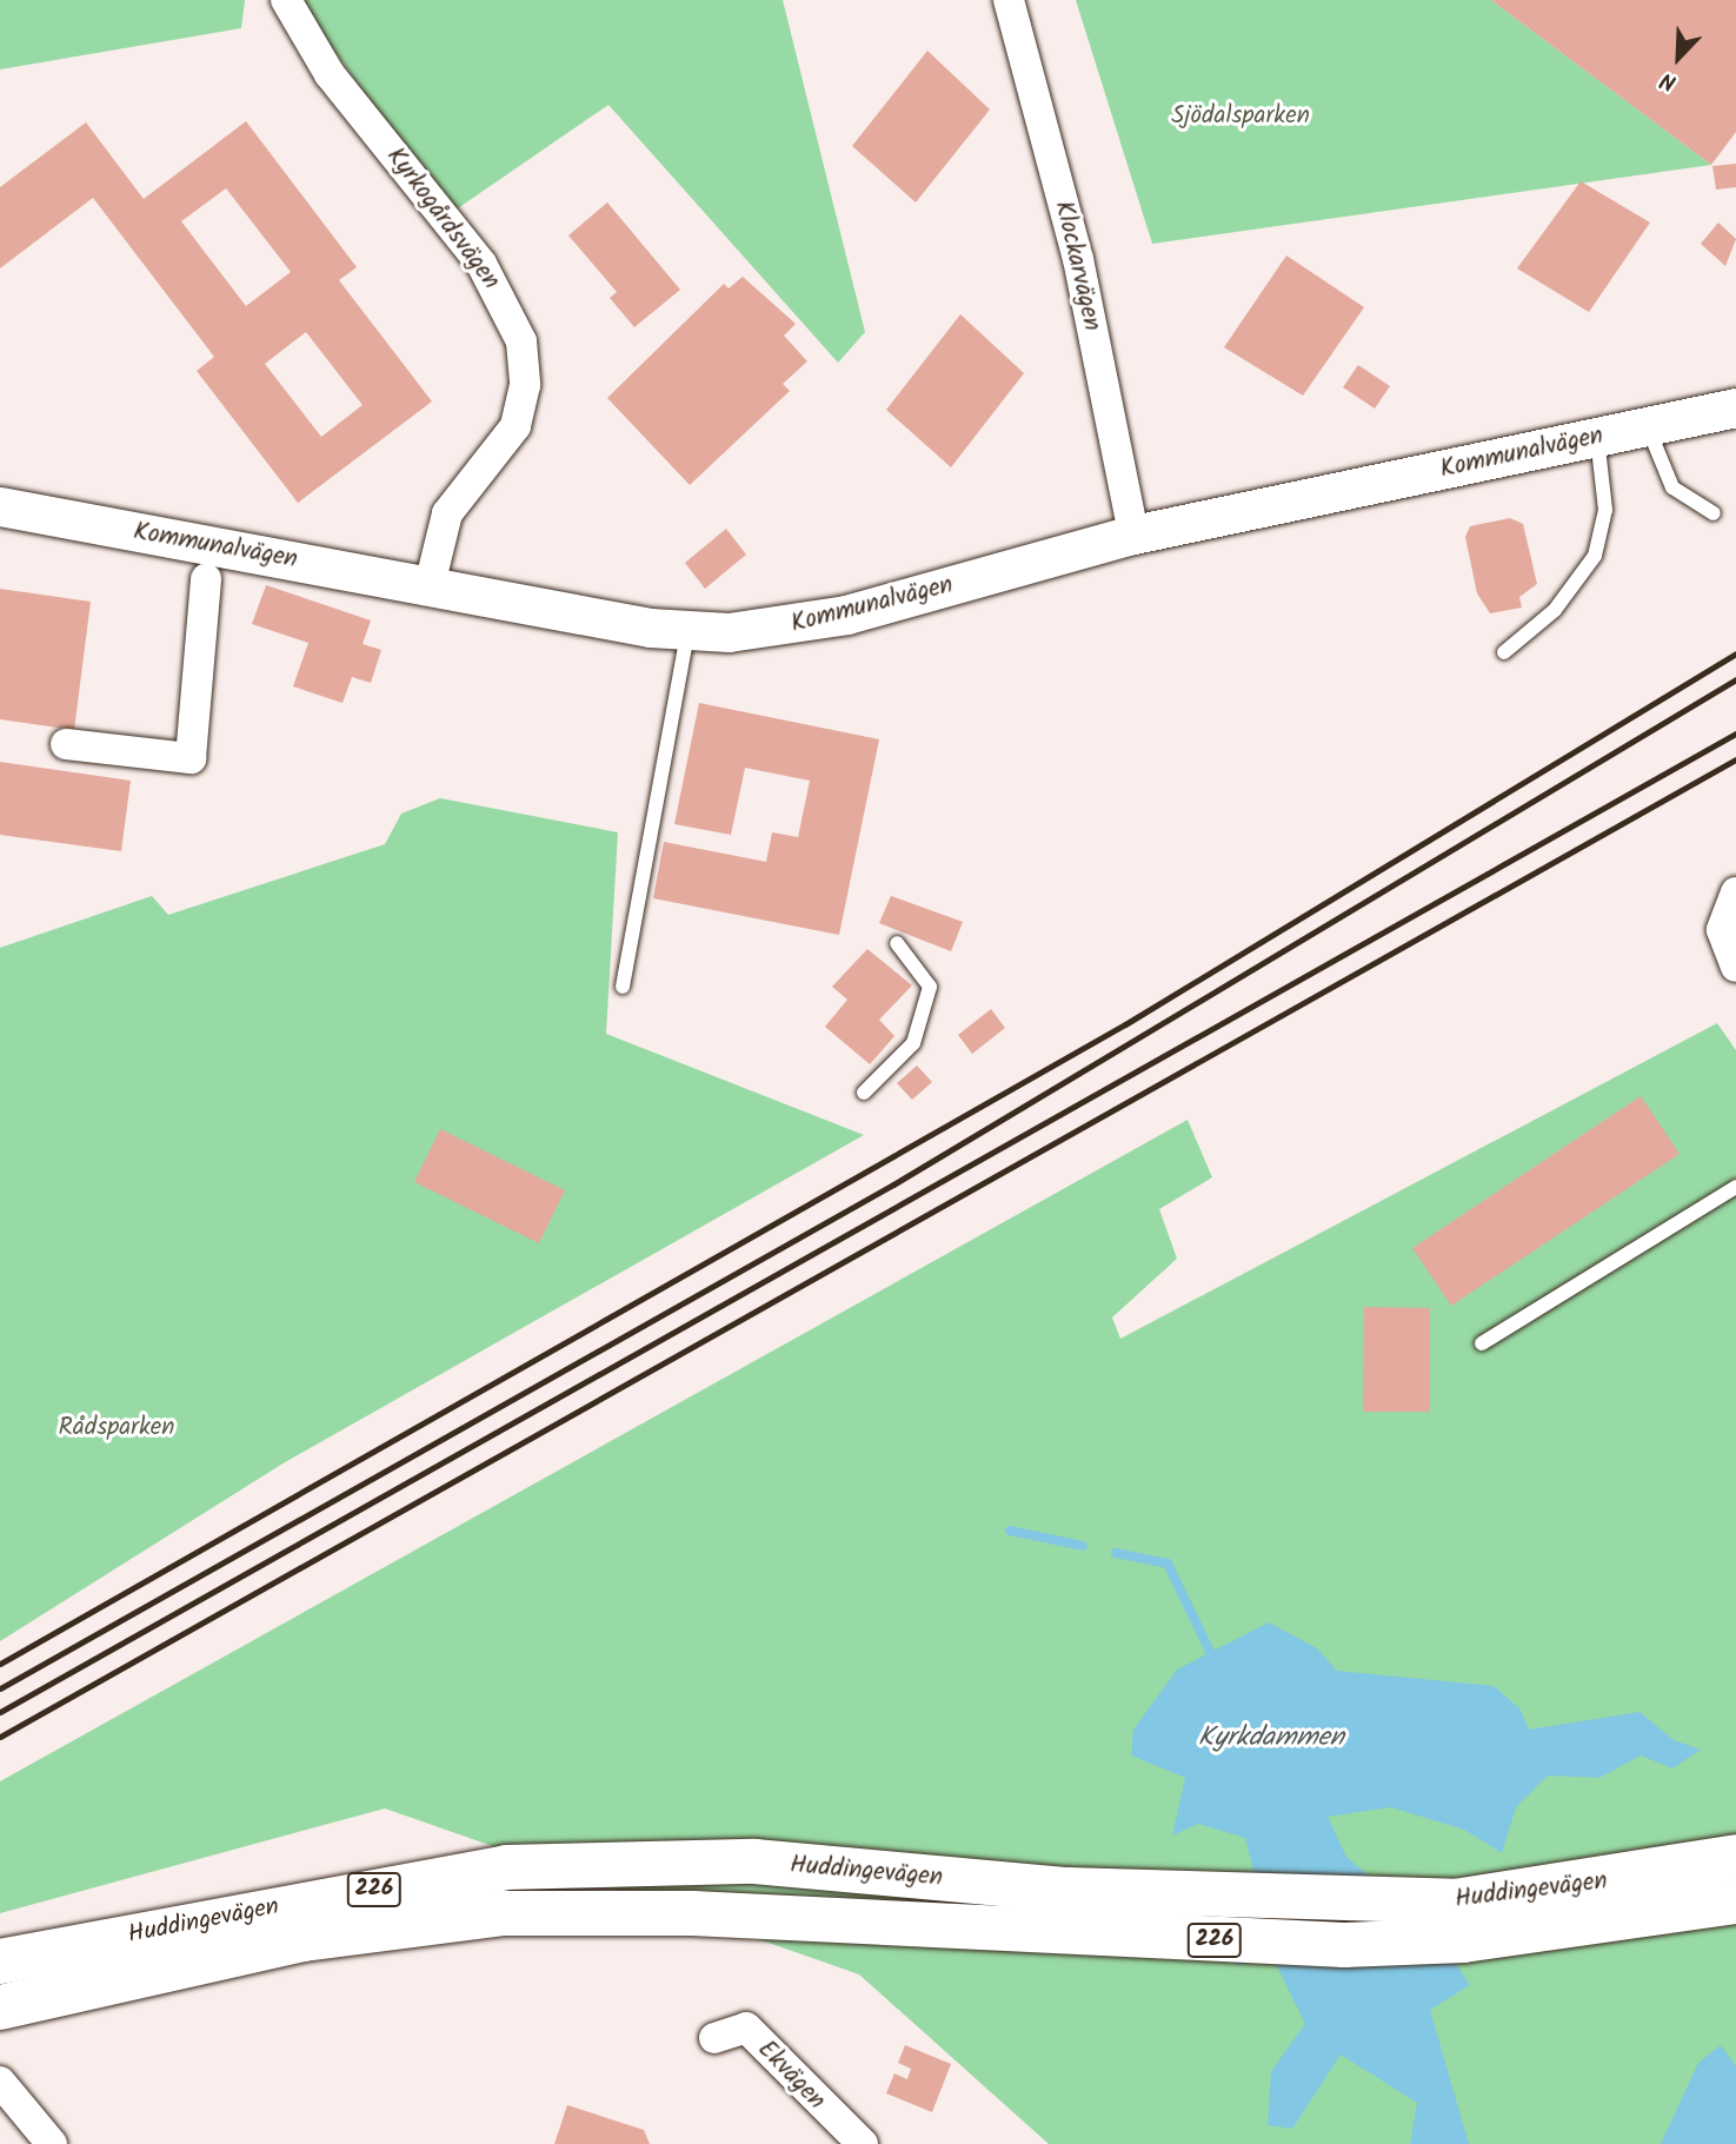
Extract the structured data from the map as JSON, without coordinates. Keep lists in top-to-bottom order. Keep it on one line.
{"streets":{"main road":["Huddingevägen","226"],"street":["Kyrkogårdsvägen","Klockarvägen","Kommunalvägen","Ekvägen"]},"crossings":[["Kyrkogårdsvägen","Kommunalvägen"],["Klockarvägen","Kommunalvägen"]],"water":["Kyrkdammen"],"parks":["Sjödalsparken","Rådsparken"],"north":"bottom left"}
